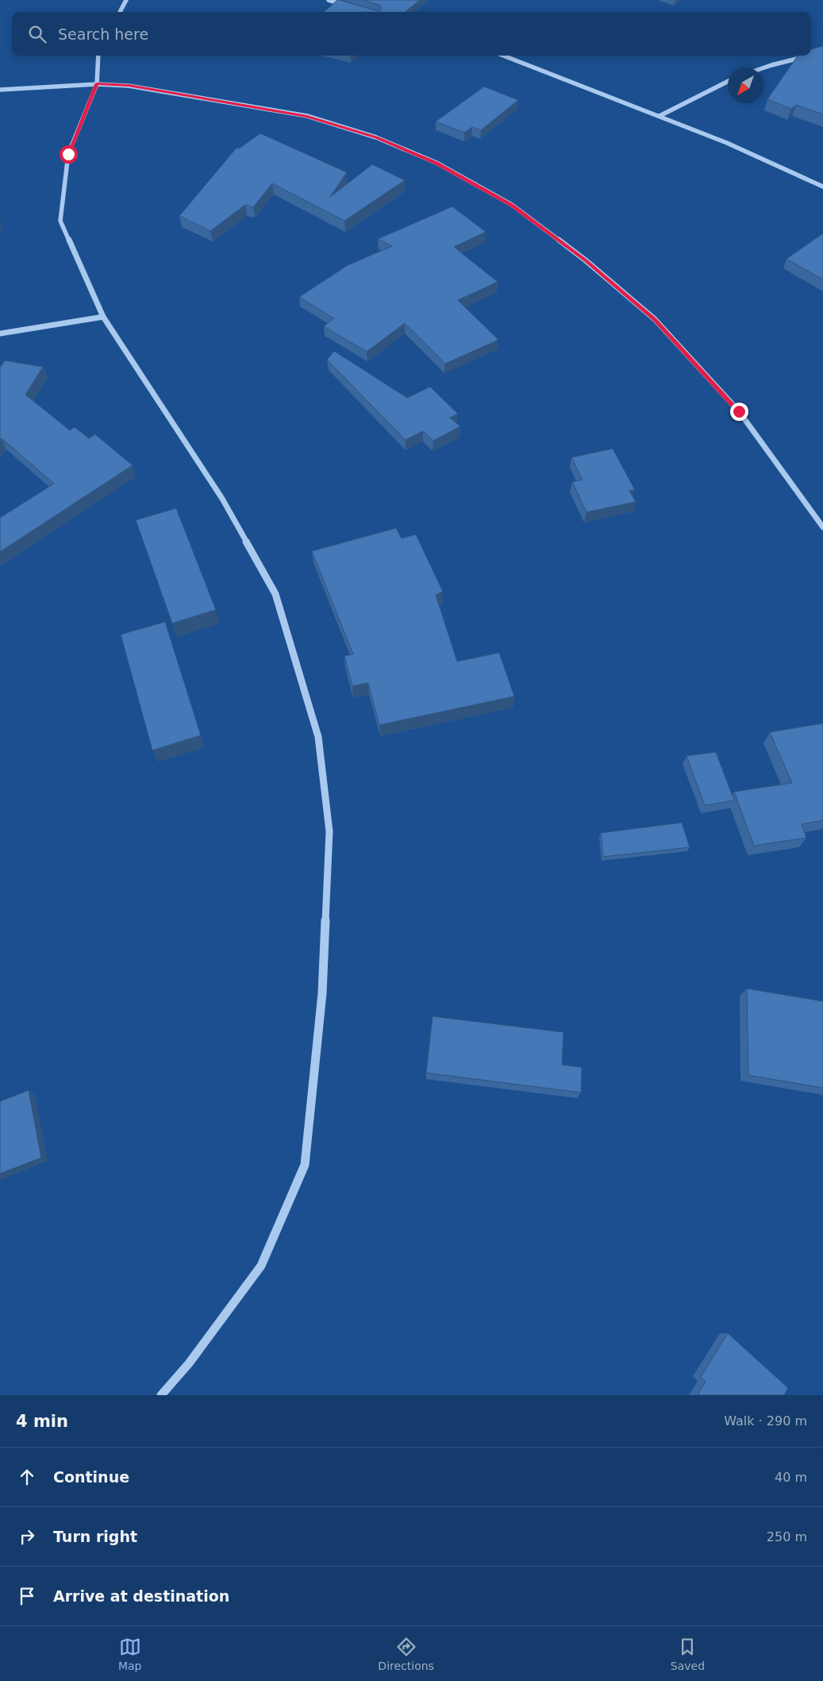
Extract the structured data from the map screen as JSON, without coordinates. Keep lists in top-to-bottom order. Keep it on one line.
{"north":"bottom left","page":{"search":"Search here","heading":["4 min","Walk · 290 m"],"list":[["Continue","40 m"],["Turn right","250 m"],"Arrive at destination"],"nav":["Map","Directions","Saved"]}}
